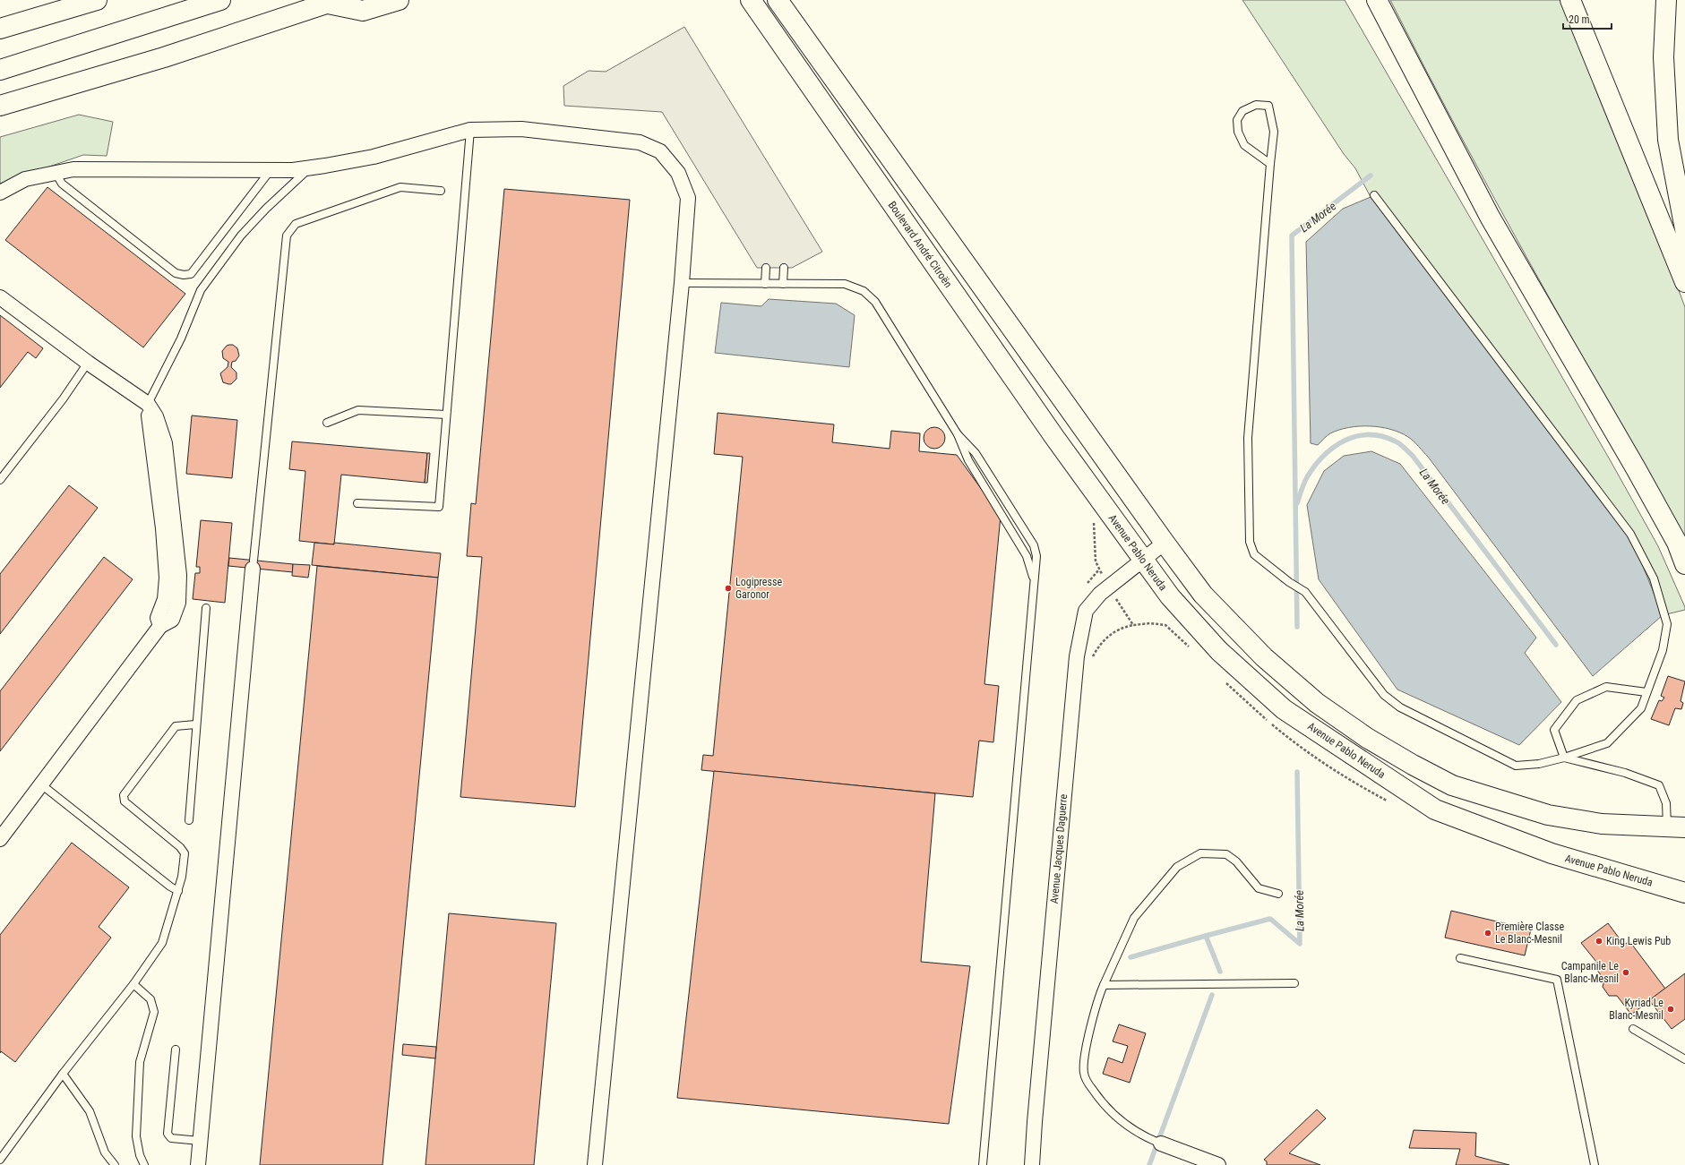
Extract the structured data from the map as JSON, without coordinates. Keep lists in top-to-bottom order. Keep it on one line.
{"streets":{"main road":["Boulevard André Citroën","Avenue Pablo Neruda"],"street":["Avenue Jacques Daguerre"]},"crossings":[["Boulevard André Citroën","Avenue Pablo Neruda"],["Avenue Pablo Neruda","Avenue Jacques Daguerre"]],"water":["La Morée"],"places":["Logipresse Garonor","Première Classe Le Blanc-Mesnil","King Lewis Pub","Campanile Le Blanc-Mesnil","Kyriad Le Blanc-Mesnil"],"scale_bar":"20 m"}
